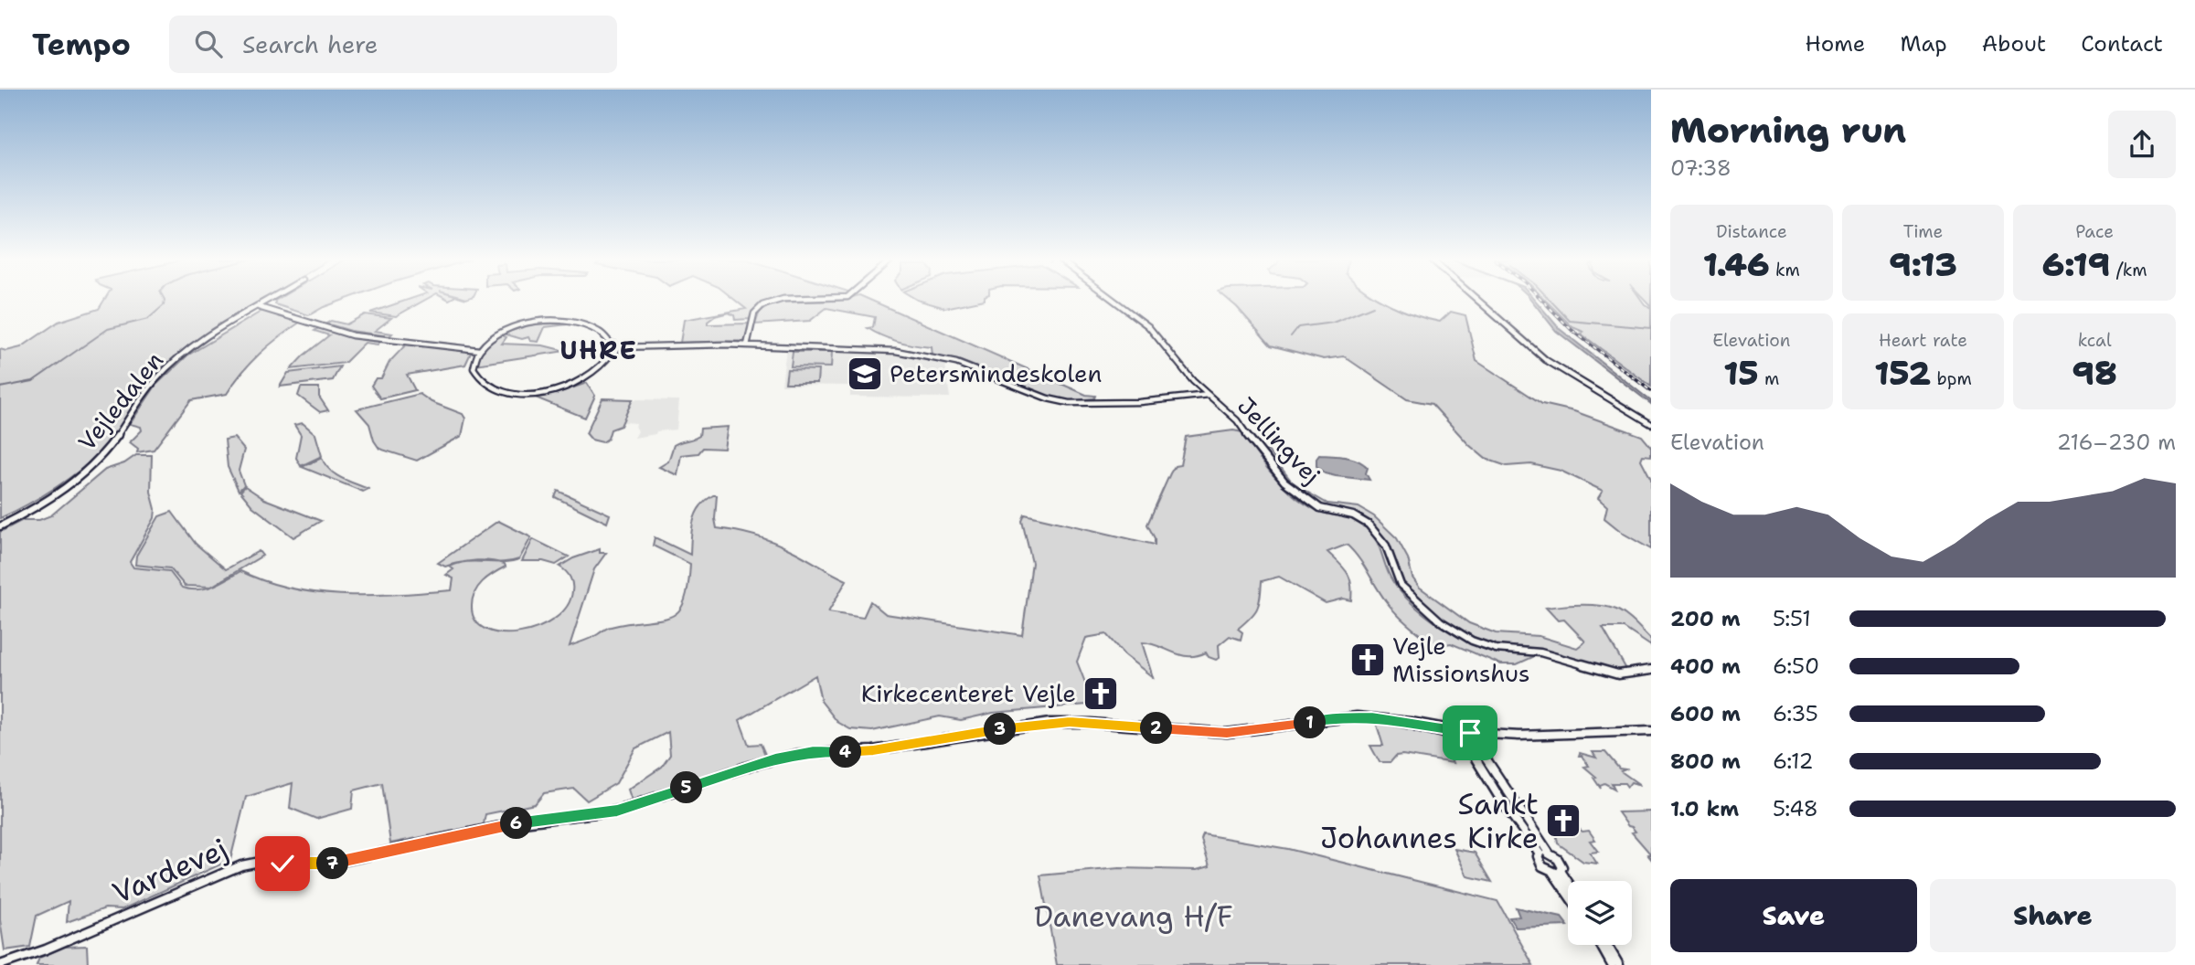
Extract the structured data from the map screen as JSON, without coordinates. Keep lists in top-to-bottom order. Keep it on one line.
{"streets":{"street":["Vejledalen","Jellingvej","Vardevej"]},"districts":["UHRE"],"parks":["Danevang H/F"],"places":{"school or university":["Petersmindeskolen"],"church":["Vejle Missionshus","Kirkecenteret Vejle","Sankt Johannes Kirke"]},"page":{"header":"Tempo","search":"Search here","nav":["Home","Map","About","Contact"],"heading":["Morning run","07:38"],"stats":[["Distance","1.46 km"],["Time","9:13"],["Pace","6:19 /km"],["Elevation","15 m"],["Heart rate","152 bpm"],["kcal","98"]],"chart":["Elevation","216–230 m"],"list":[{"name":"200 m","note":"5:51"},{"name":"400 m","note":"6:50"},{"name":"600 m","note":"6:35"},{"name":"800 m","note":"6:12"},{"name":"1.0 km","note":"5:48"}],"pins":["1","2","3","4","5","6","7"],"buttons":["Save","Share"]}}
